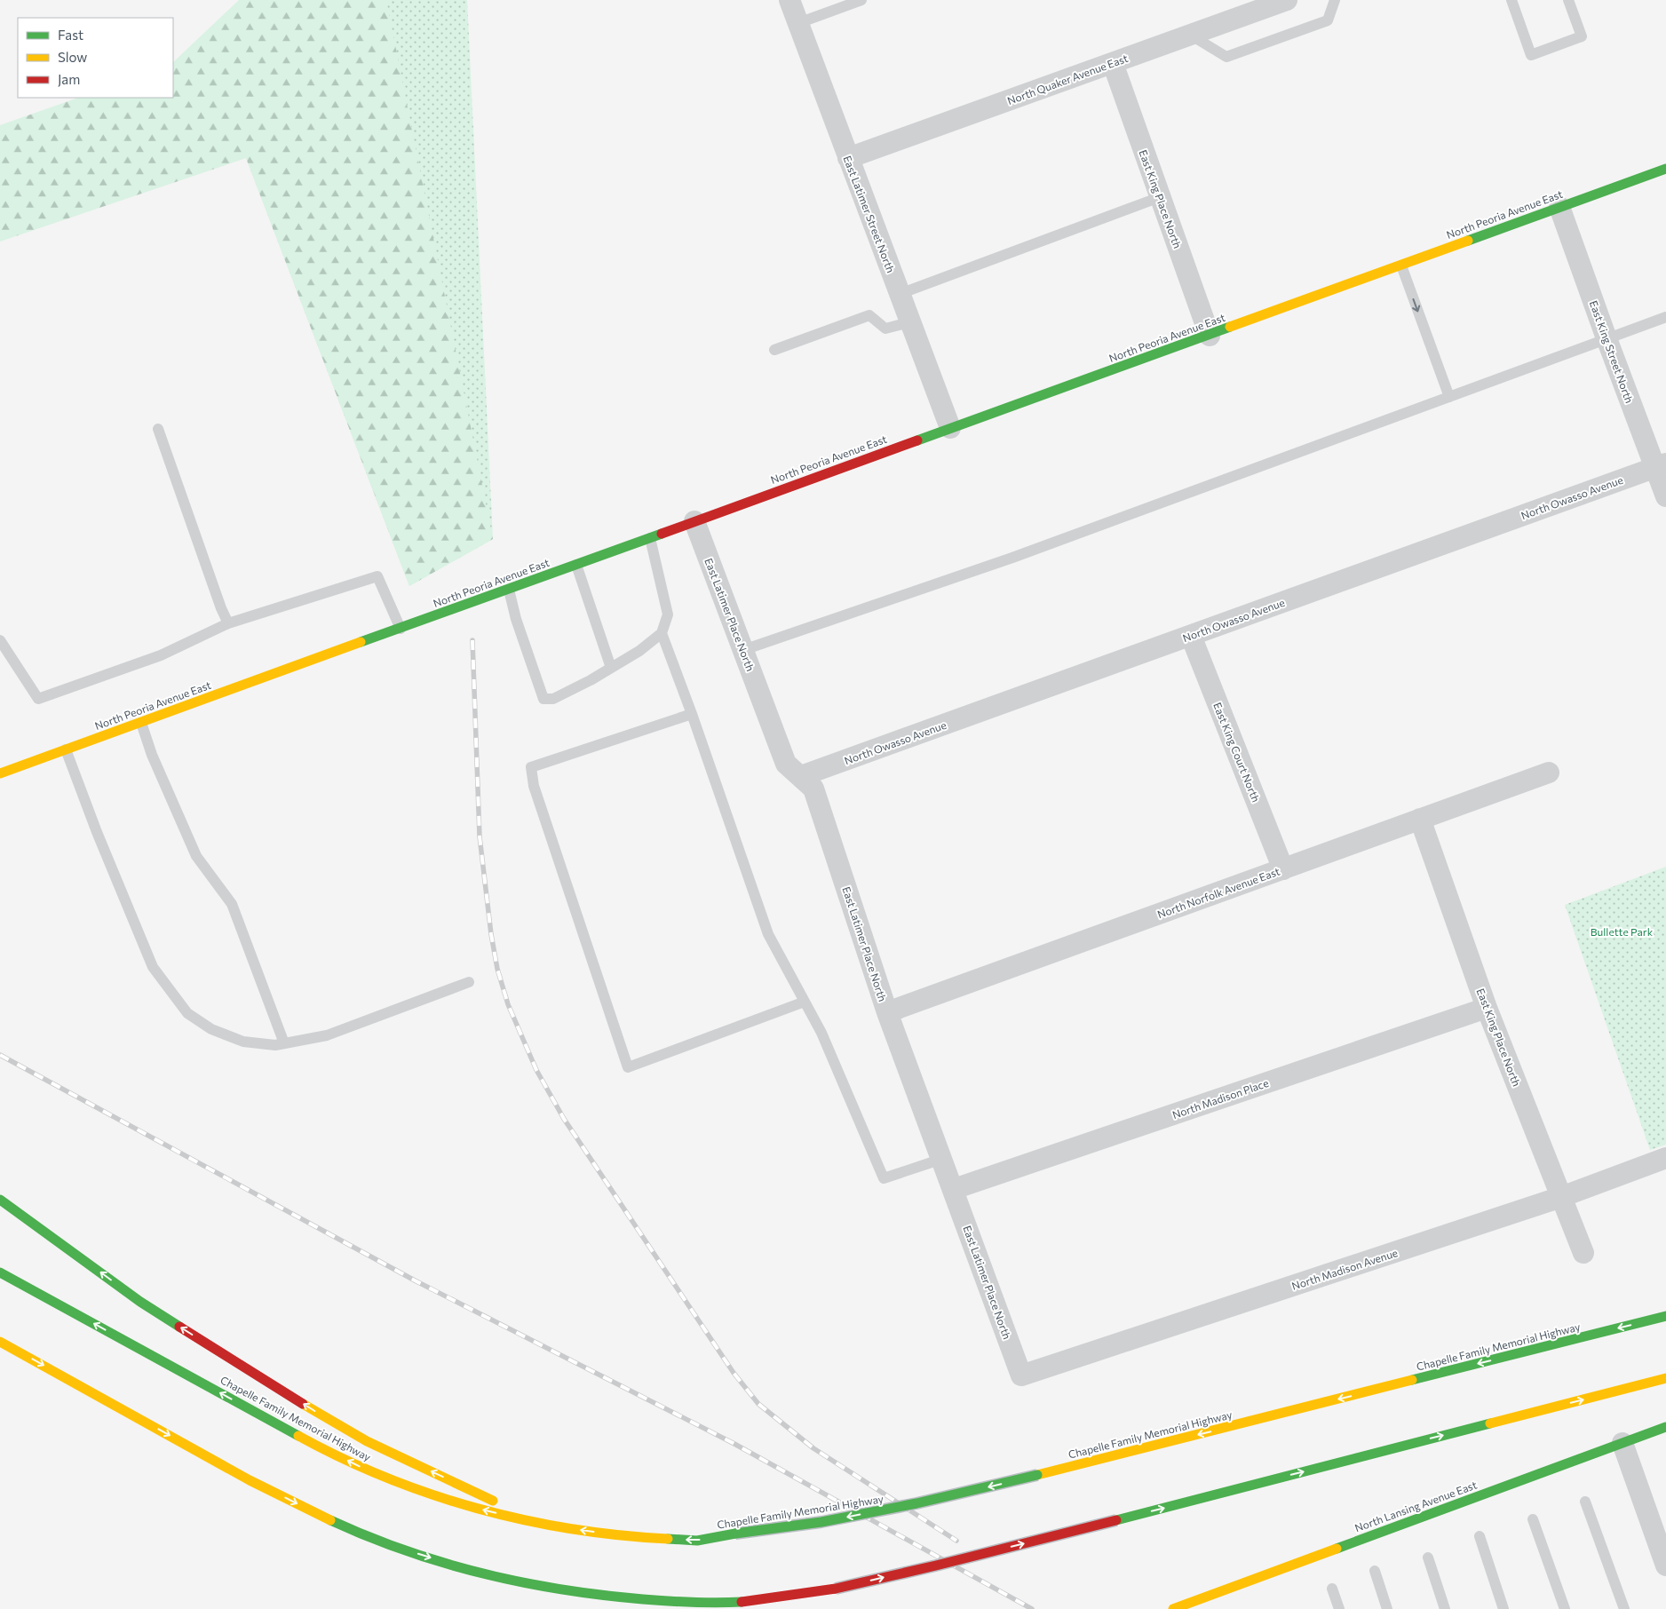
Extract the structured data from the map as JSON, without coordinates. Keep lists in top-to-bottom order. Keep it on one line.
{"streets":{"main road":["North Peoria Avenue East","Chapelle Family Memorial Highway","North Lansing Avenue East"],"street":["North Quaker Avenue East","East King Place North","East Latimer Street North","East King Street North","North Owasso Avenue","East Latimer Place North","East King Court North","North Norfolk Avenue East","North Madison Place","North Madison Avenue"]},"crossings":[["North Quaker Avenue East","East King Place North"],["North Quaker Avenue East","East Latimer Street North"],["East King Place North","North Peoria Avenue East"],["East King Place North","North Norfolk Avenue East"],["East King Place North","North Madison Place"],["East King Place North","North Madison Avenue"],["East Latimer Street North","North Peoria Avenue East"],["North Peoria Avenue East","East King Street North"],["North Peoria Avenue East","East Latimer Place North"],["East King Street North","North Owasso Avenue"],["North Owasso Avenue","East Latimer Place North"],["North Owasso Avenue","East King Court North"],["East Latimer Place North","North Norfolk Avenue East"],["East Latimer Place North","North Madison Place"],["East Latimer Place North","North Madison Avenue"],["East King Court North","North Norfolk Avenue East"]],"parks":["Bullette Park"],"legend":["Fast","Slow","Jam"]}
